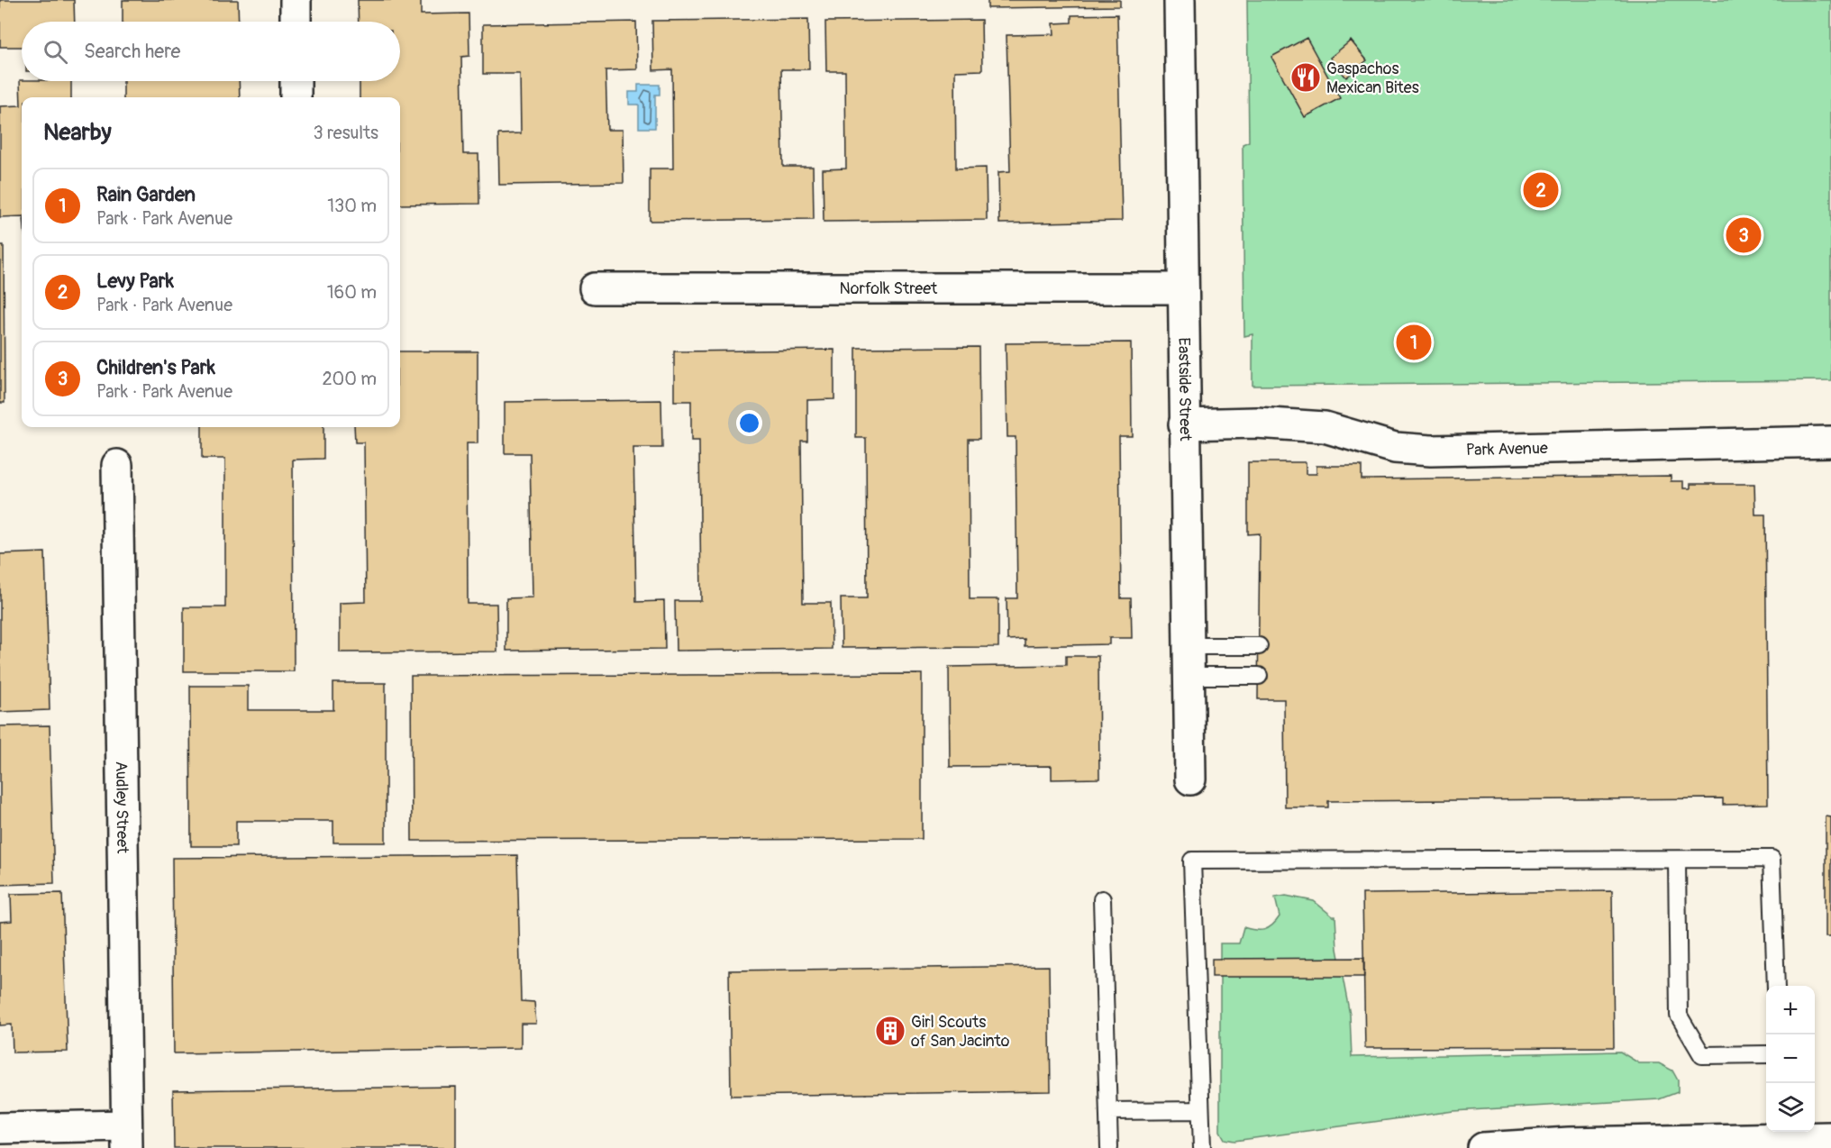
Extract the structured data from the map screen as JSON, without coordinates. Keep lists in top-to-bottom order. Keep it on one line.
{"streets":{"street":["Norfolk Street","Eastside Street","Park Avenue","Audley Street"]},"crossings":[["Norfolk Street","Eastside Street"],["Eastside Street","Park Avenue"]],"places":{"restaurant":["Gaspachos Mexican Bites"],"building":["Girl Scouts of San Jacinto"]},"page":{"search":"Search here","heading":["Nearby","3 results"],"list":[{"mark":"1","name":"Rain Garden","note":"Park · Park Avenue","value":"130 m"},{"mark":"2","name":"Levy Park","note":"Park · Park Avenue","value":"160 m"},{"mark":"3","name":"Children's Park","note":"Park · Park Avenue","value":"200 m"}],"pins":["2","3","1"],"map_buttons":["+","−"]}}
